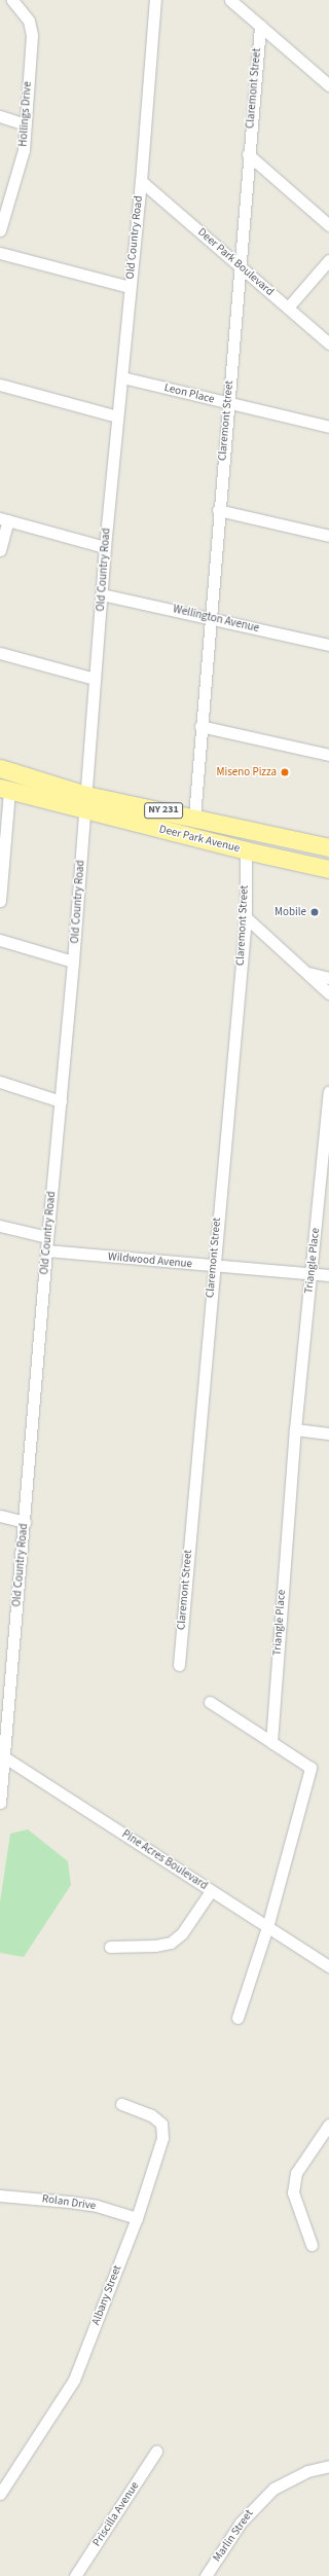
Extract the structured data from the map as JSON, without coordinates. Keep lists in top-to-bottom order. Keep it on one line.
{"streets":{"main road":["NY 231","Deer Park Avenue"],"street":["Claremont Street","Hollings Drive","Old Country Road","Deer Park Boulevard","Leon Place","Wellington Avenue","Wildwood Avenue","Triangle Place","Pine Acres Boulevard","Rolan Drive","Albany Street","Priscilla Avenue","Marlin Street"]},"crossings":[["Claremont Street","Deer Park Boulevard"],["Claremont Street","Leon Place"],["Claremont Street","Wellington Avenue"],["Claremont Street","Deer Park Avenue"],["Claremont Street","Wildwood Avenue"],["Old Country Road","Deer Park Boulevard"],["Old Country Road","Leon Place"],["Old Country Road","Wellington Avenue"],["Old Country Road","Deer Park Avenue"],["Old Country Road","Wildwood Avenue"],["Old Country Road","Pine Acres Boulevard"],["Wildwood Avenue","Triangle Place"],["Rolan Drive","Albany Street"]],"places":["Miseno Pizza","Mobile"]}
